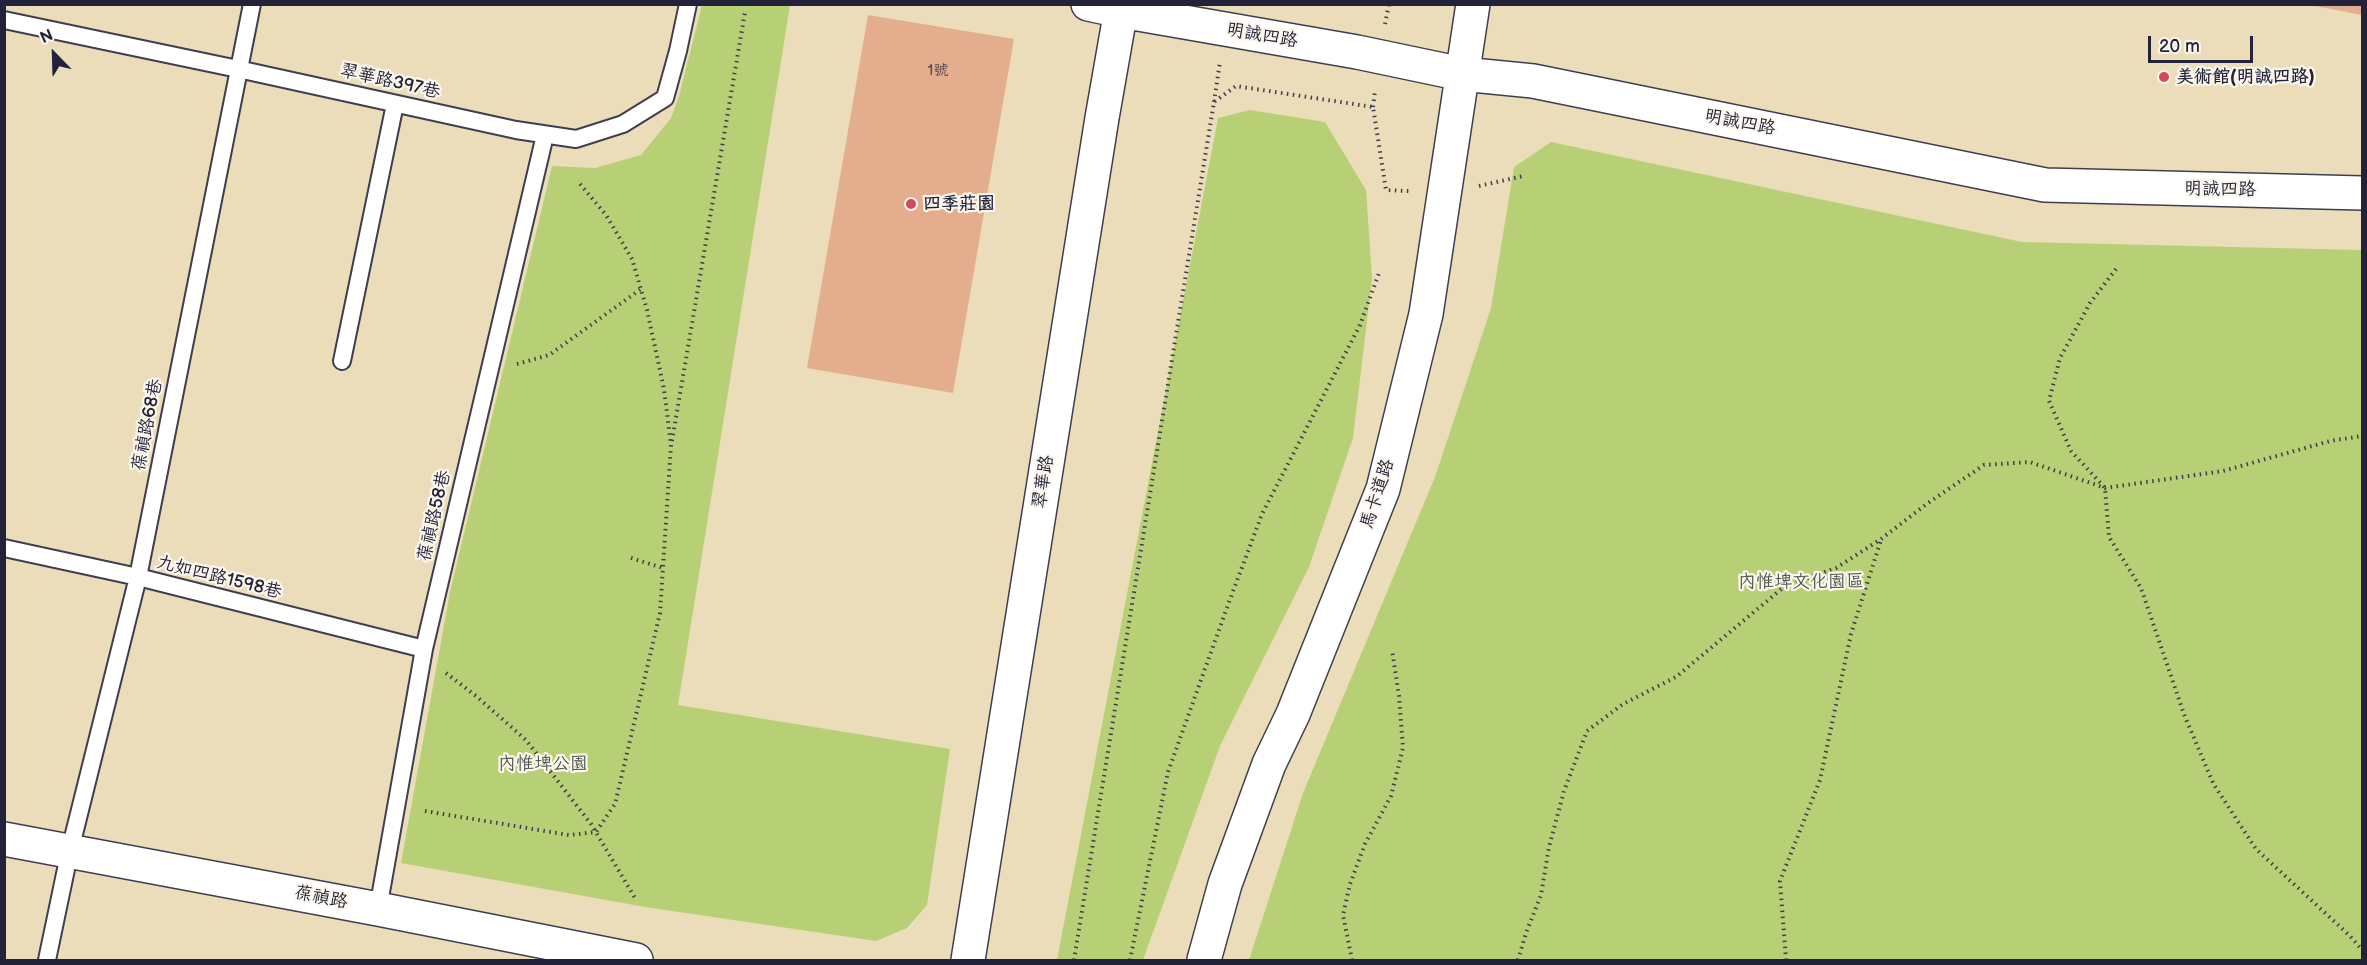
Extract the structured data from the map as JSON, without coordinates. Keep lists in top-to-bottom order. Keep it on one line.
{"streets":{"street":["明誠四路","翠華路","馬卡道路","葆禎路"],"lane":["翠華路397巷","葆禎路68巷","葆禎路58巷","九如四路1598巷"]},"crossings":[["明誠四路","翠華路"],["明誠四路","馬卡道路"],["翠華路397巷","葆禎路68巷"],["翠華路397巷","葆禎路58巷"],["葆禎路68巷","九如四路1598巷"],["葆禎路68巷","葆禎路"],["葆禎路58巷","九如四路1598巷"],["葆禎路58巷","葆禎路"]],"parks":["內惟埤文化園區","內惟埤公園"],"places":["美術館(明誠四路)","四季莊園"],"house_numbers":["1號"],"scale_bar":"20 m","north":"top left"}
